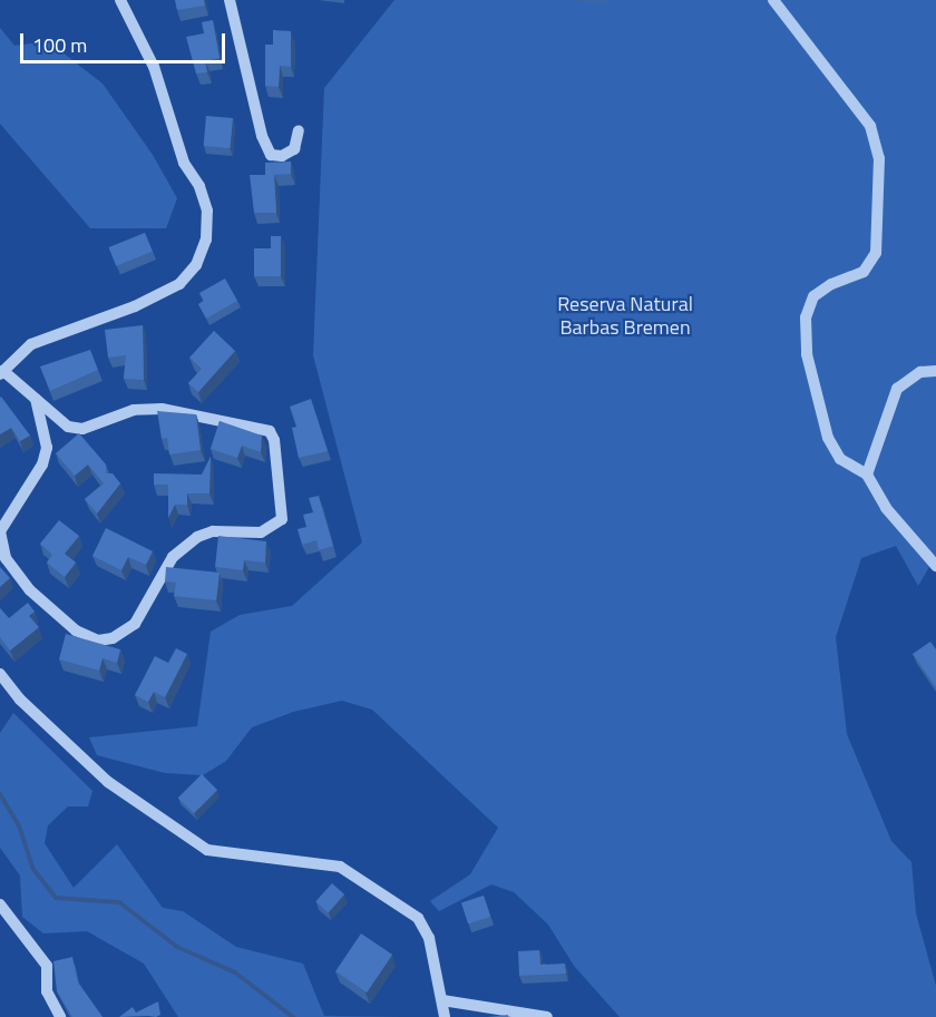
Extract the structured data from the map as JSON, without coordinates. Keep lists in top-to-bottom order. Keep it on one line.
{"parks":["Reserva Natural Barbas Bremen"],"scale_bar":"100 m"}
